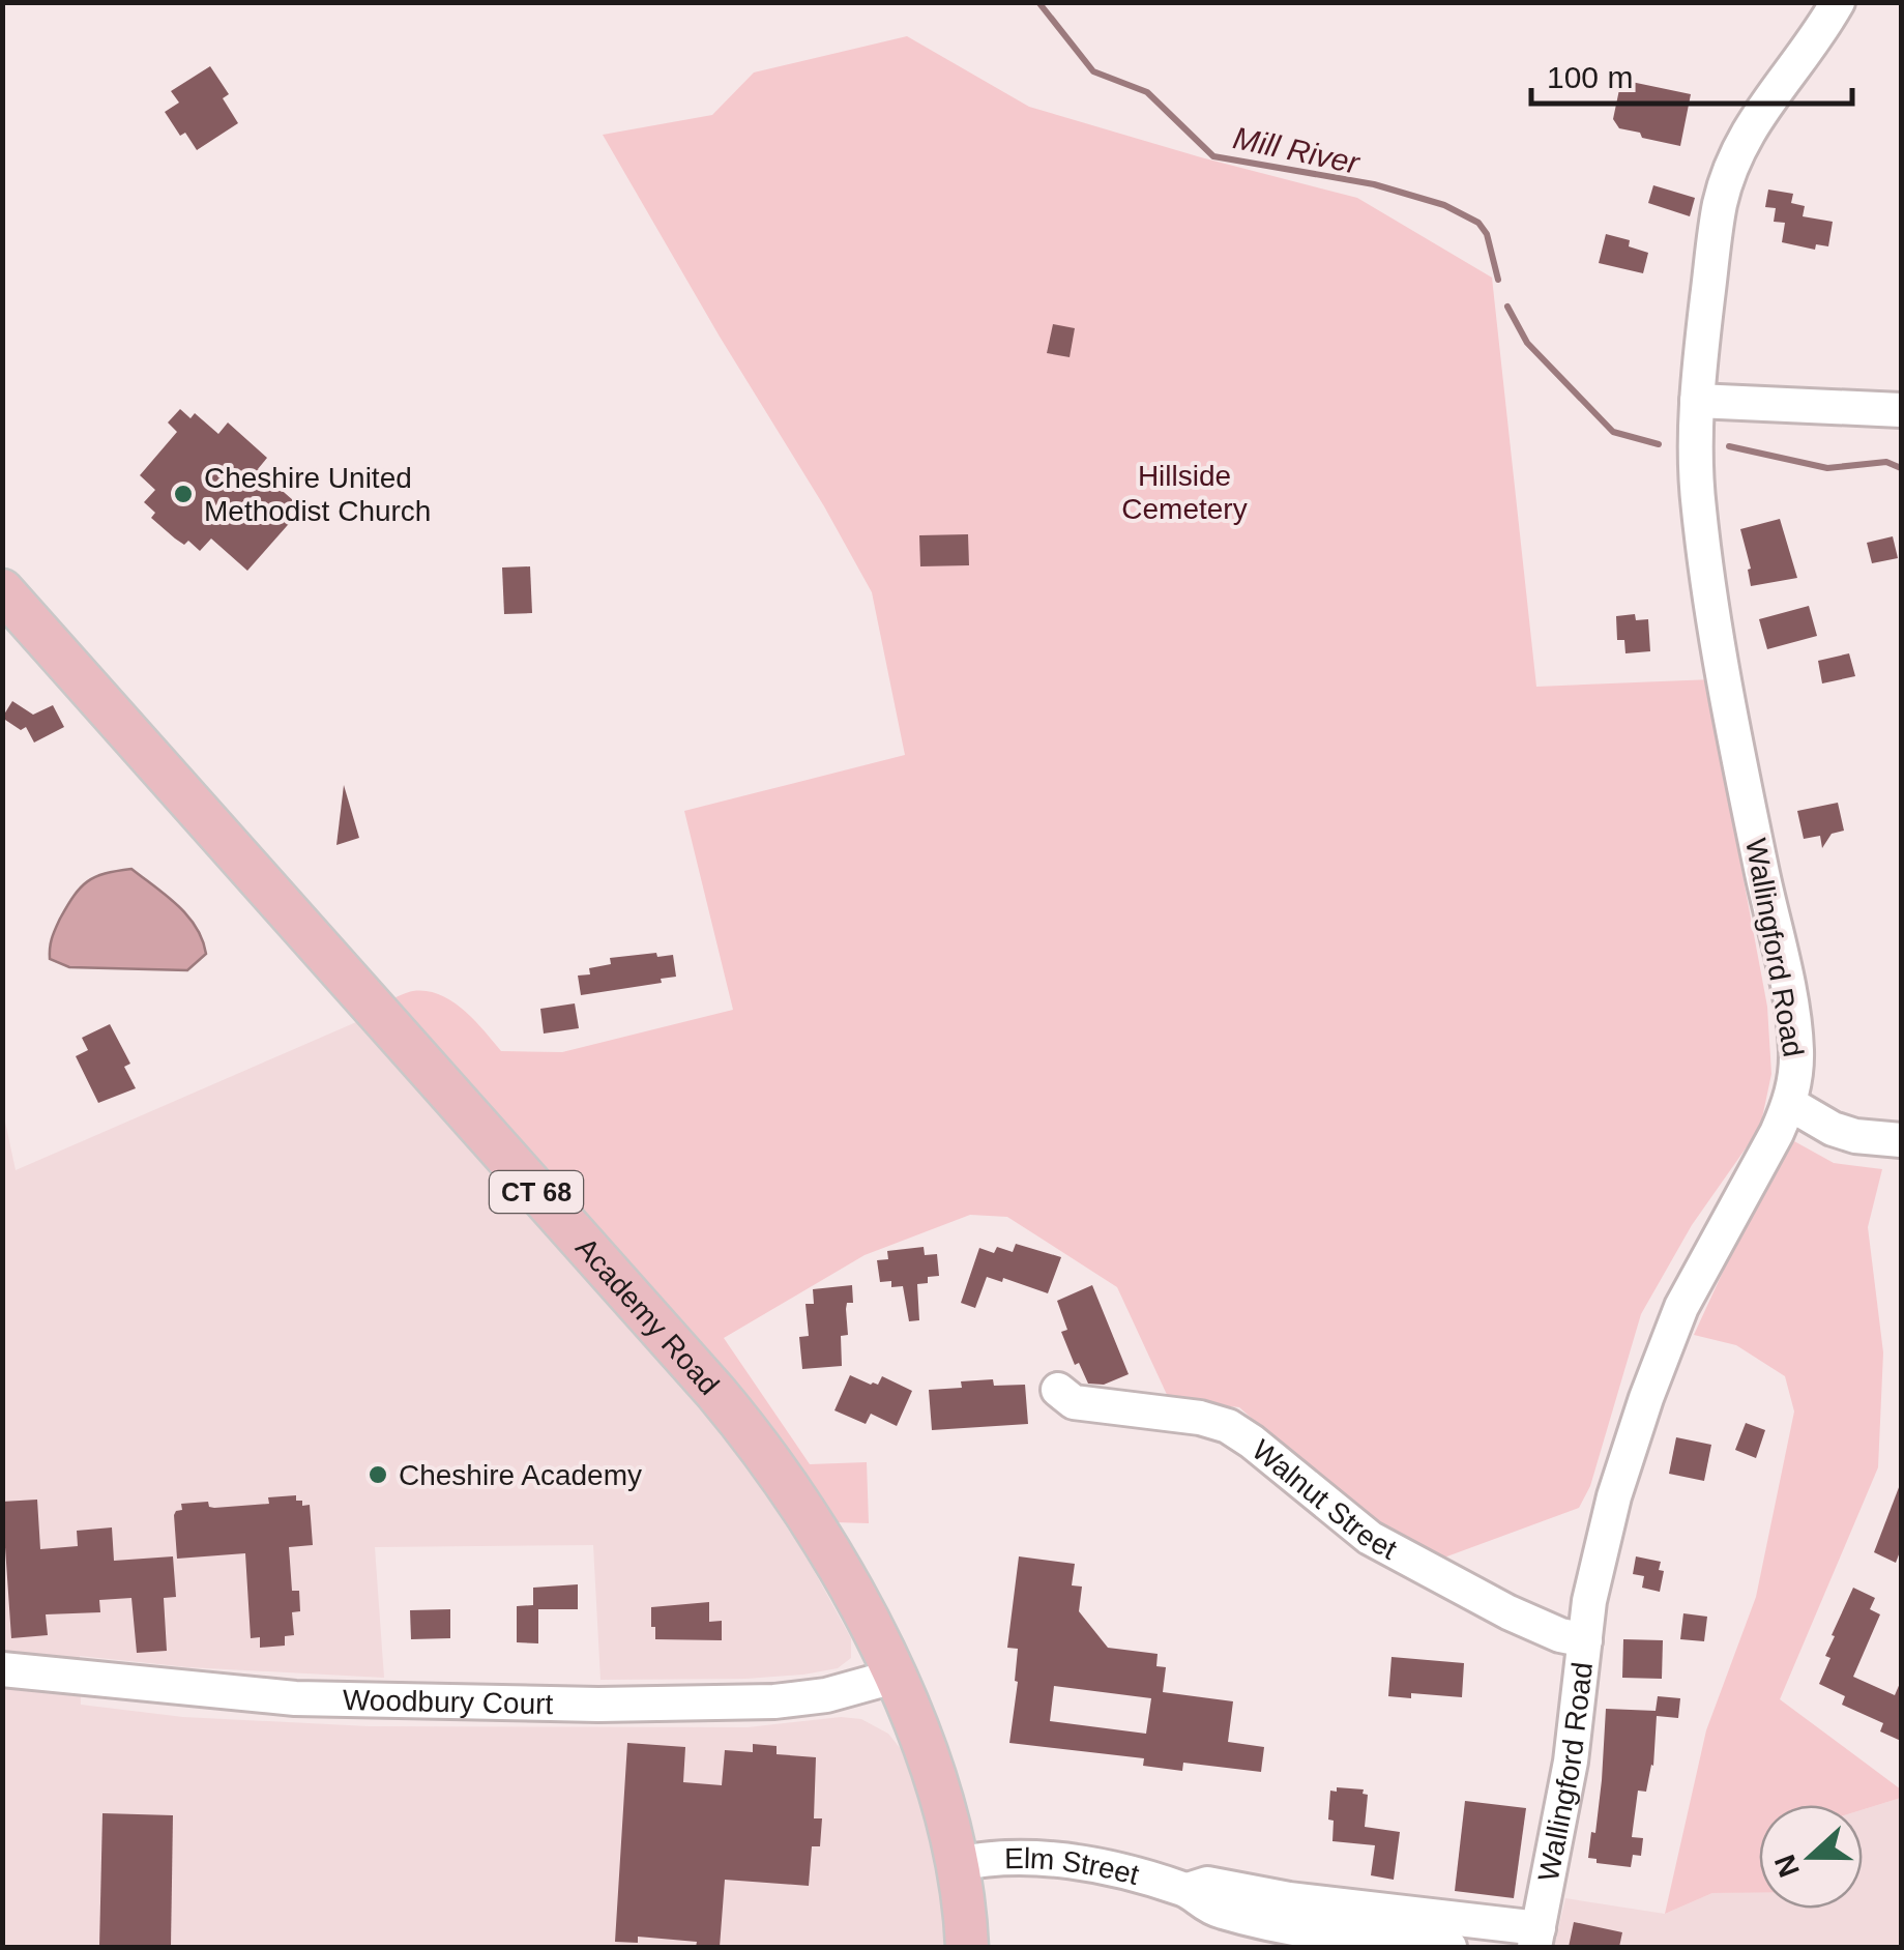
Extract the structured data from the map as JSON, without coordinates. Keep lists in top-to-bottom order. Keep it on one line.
{"streets":{"main road":["CT 68","Academy Road"],"street":["Wallingford Road","Walnut Street","Woodbury Court","Elm Street"]},"crossings":[["Wallingford Road","Walnut Street"],["Wallingford Road","Elm Street"],["Academy Road","Woodbury Court"],["Academy Road","Elm Street"]],"water":["Mill River"],"parks":["Hillside Cemetery"],"places":["Cheshire United Methodist Church","Cheshire Academy"],"scale_bar":"100 m","north":"left"}
